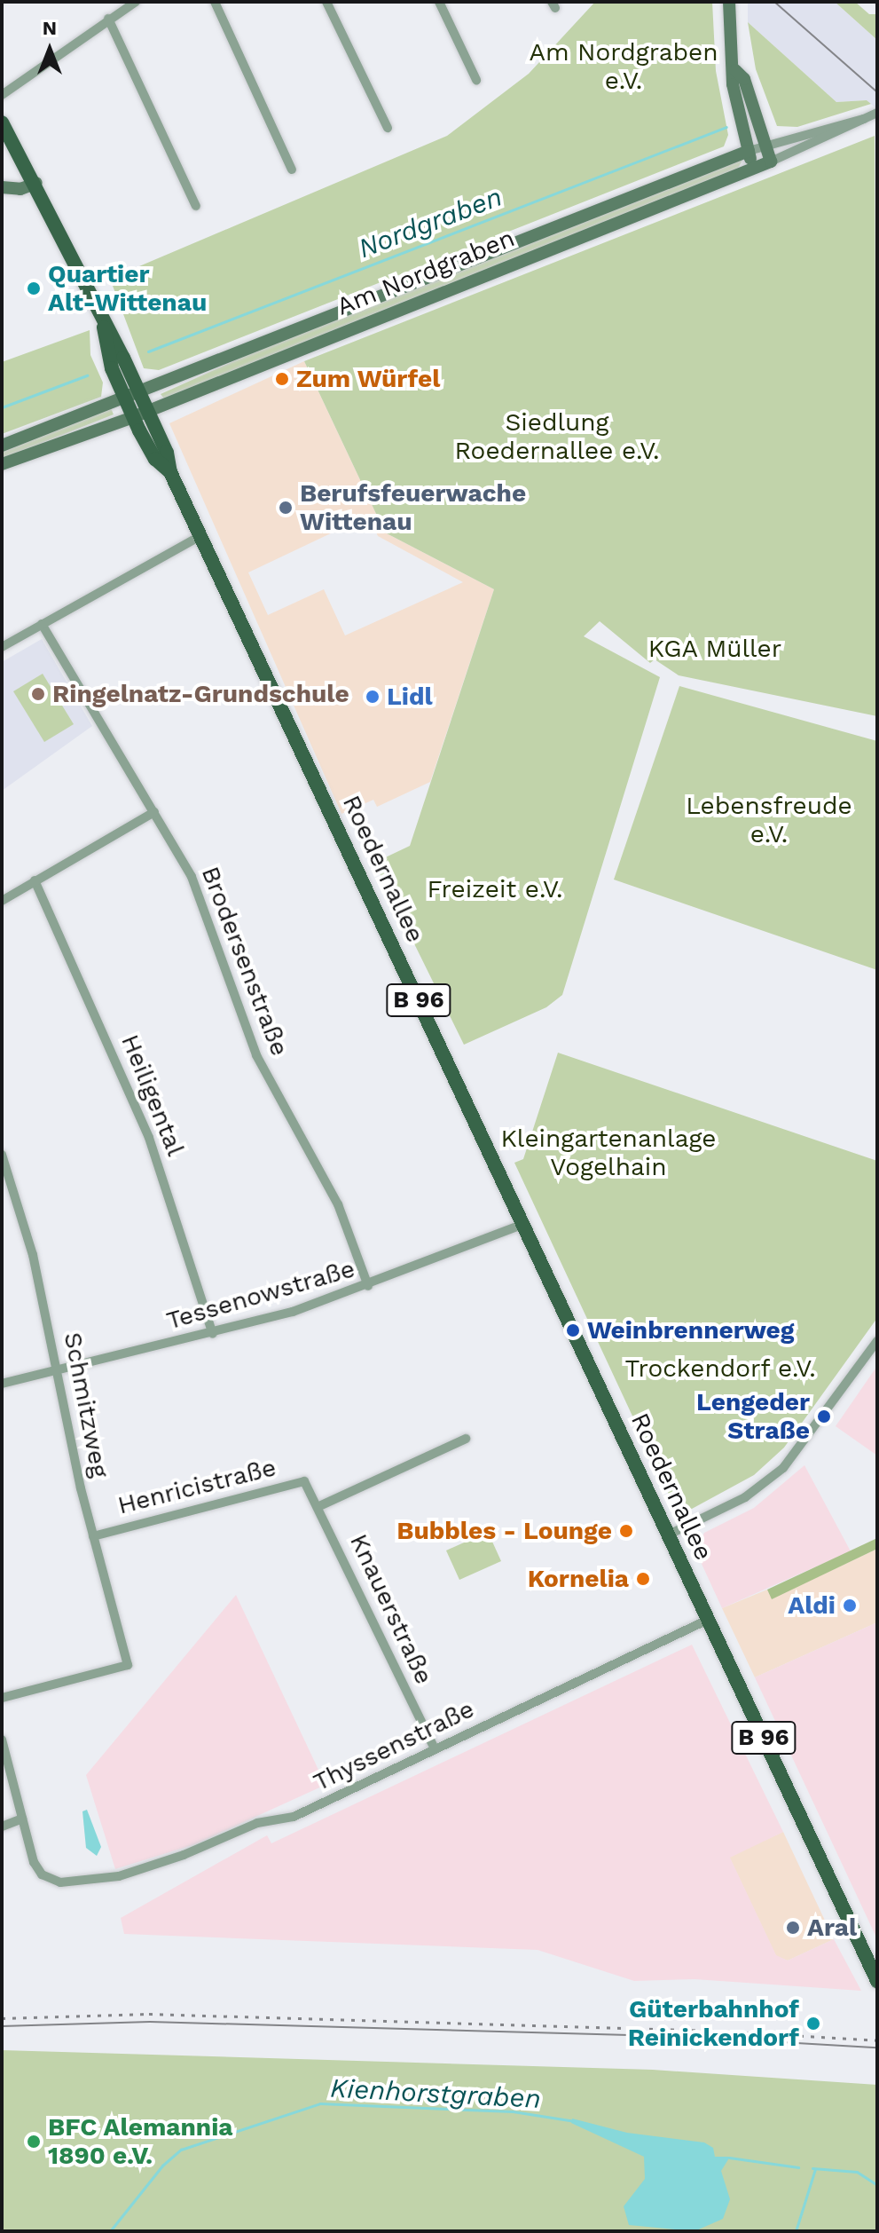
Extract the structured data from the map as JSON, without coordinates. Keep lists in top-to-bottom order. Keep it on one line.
{"streets":{"main road":["Am Nordgraben","Roedernallee","B 96"],"street":["Brodersenstraße","Heiligental","Tessenowstraße","Schmitzweg","Henricistraße","Knauerstraße","Thyssenstraße"]},"crossings":[["Am Nordgraben","Roedernallee"],["Roedernallee","Tessenowstraße"],["Roedernallee","Thyssenstraße"],["Brodersenstraße","Tessenowstraße"],["Heiligental","Tessenowstraße"],["Tessenowstraße","Schmitzweg"],["Schmitzweg","Henricistraße"],["Henricistraße","Knauerstraße"],["Knauerstraße","Thyssenstraße"]],"water":["Nordgraben","Kienhorstgraben"],"parks":["Am Nordgraben e.V.","Siedlung Roedernallee e.V.","KGA Müller","Lebensfreude e.V.","Freizeit e.V.","Kleingartenanlage Vogelhain","Trockendorf e.V."],"places":["Quartier Alt-Wittenau","Zum Würfel","Berufsfeuerwache Wittenau","Ringelnatz-Grundschule","Lidl","Weinbrennerweg","Lengeder Straße","Bubbles - Lounge","Kornelia","Aldi","Aral","Güterbahnhof Reinickendorf","BFC Alemannia 1890 e.V."],"north":"top"}
